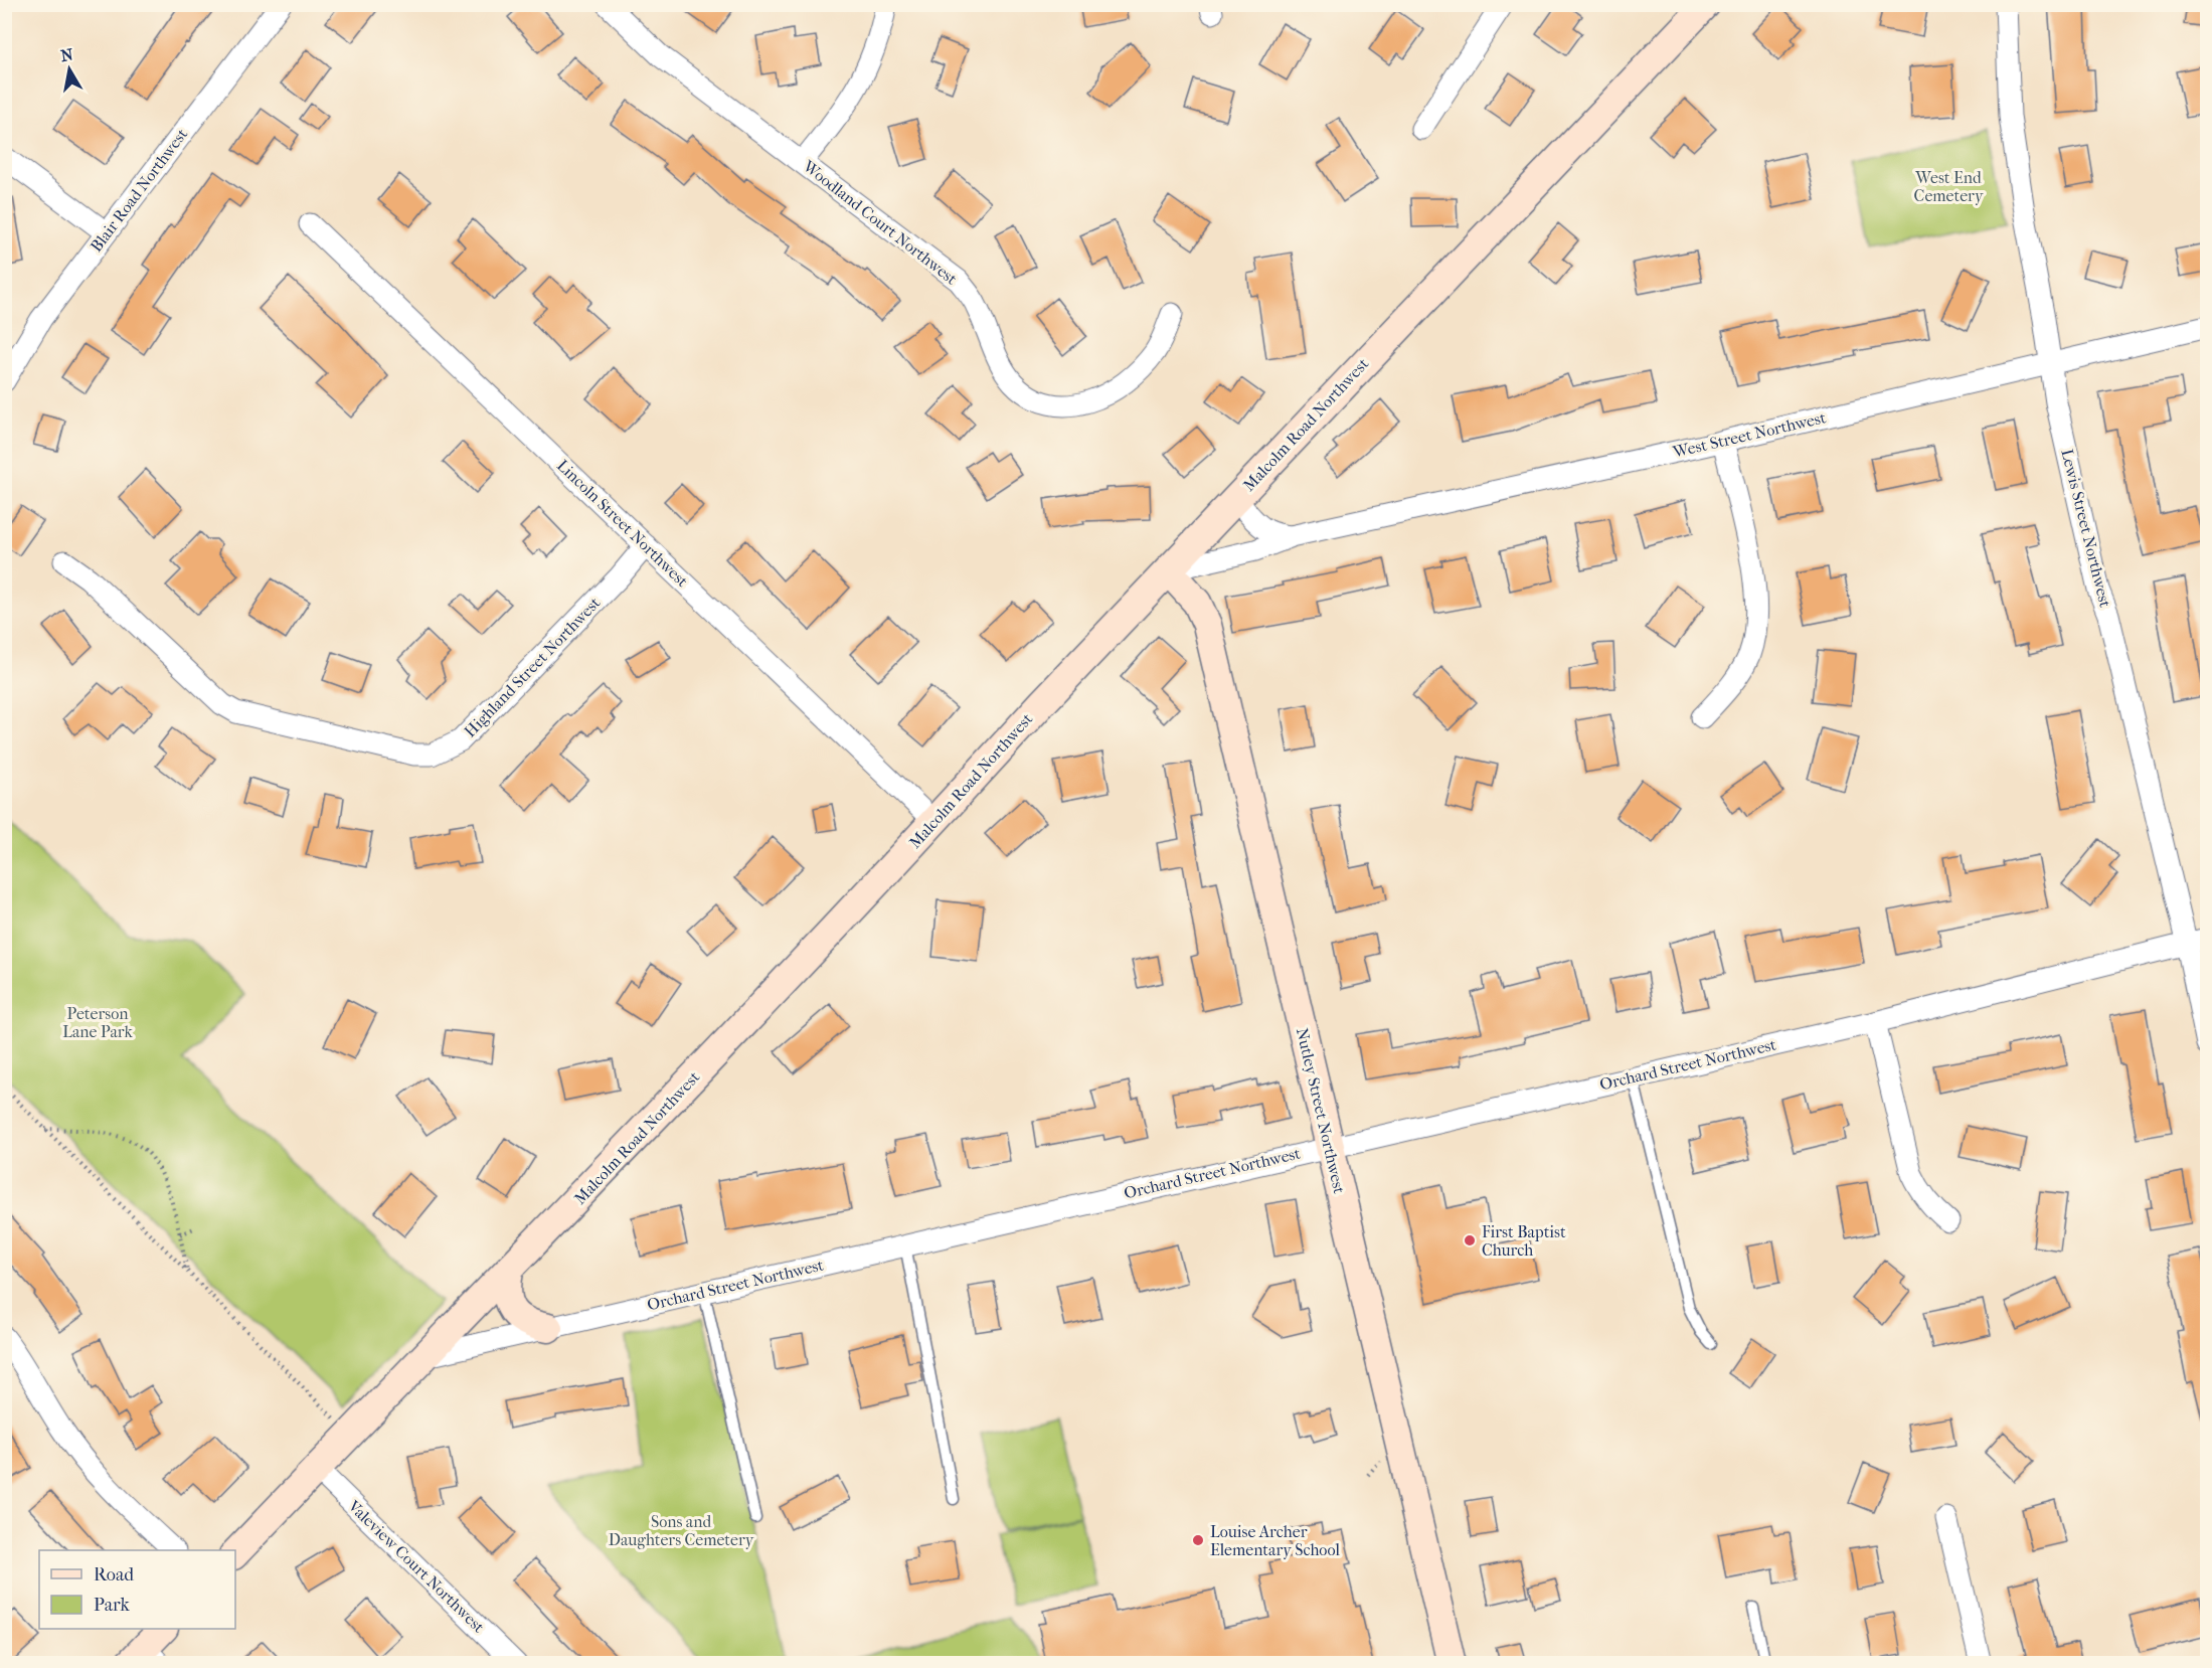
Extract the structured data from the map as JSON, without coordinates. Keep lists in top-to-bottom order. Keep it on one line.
{"streets":{"main road":["Malcolm Road Northwest","Nutley Street Northwest"],"street":["Blair Road Northwest","Woodland Court Northwest","West Street Northwest","Lincoln Street Northwest","Lewis Street Northwest","Highland Street Northwest","Orchard Street Northwest","Valeview Court Northwest"]},"crossings":[["Malcolm Road Northwest","West Street Northwest"],["Malcolm Road Northwest","Lincoln Street Northwest"],["Malcolm Road Northwest","Orchard Street Northwest"],["Malcolm Road Northwest","Nutley Street Northwest"],["Malcolm Road Northwest","Valeview Court Northwest"],["West Street Northwest","Lewis Street Northwest"],["West Street Northwest","Nutley Street Northwest"],["Lincoln Street Northwest","Highland Street Northwest"],["Lewis Street Northwest","Orchard Street Northwest"],["Orchard Street Northwest","Nutley Street Northwest"]],"parks":["West End Cemetery","Peterson Lane Park","Sons and Daughters Cemetery"],"places":["First Baptist Church","Louise Archer Elementary School"],"legend":["Road","Park"],"north":"top"}
